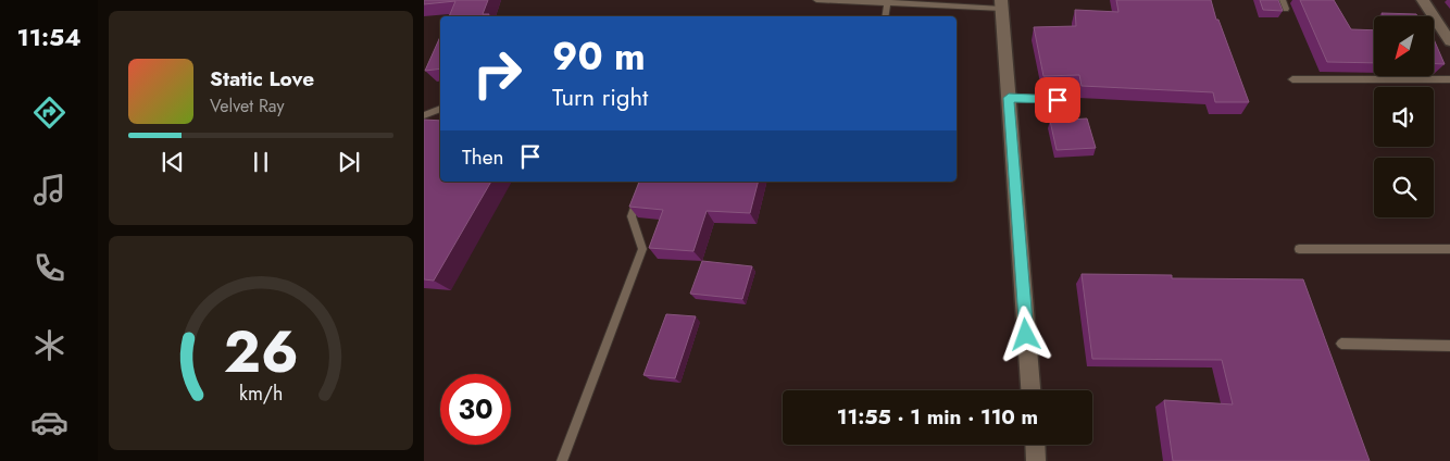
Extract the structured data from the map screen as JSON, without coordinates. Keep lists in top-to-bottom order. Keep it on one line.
{"north":"bottom left","page":{"tabs":"11:54","turn":["90 m","Turn right"],"song":["Static Love","Velvet Ray"],"then":"Then","limit":"30","trip":"11:55 · 1 min · 110 m","gauge":["26","km/h"]}}
